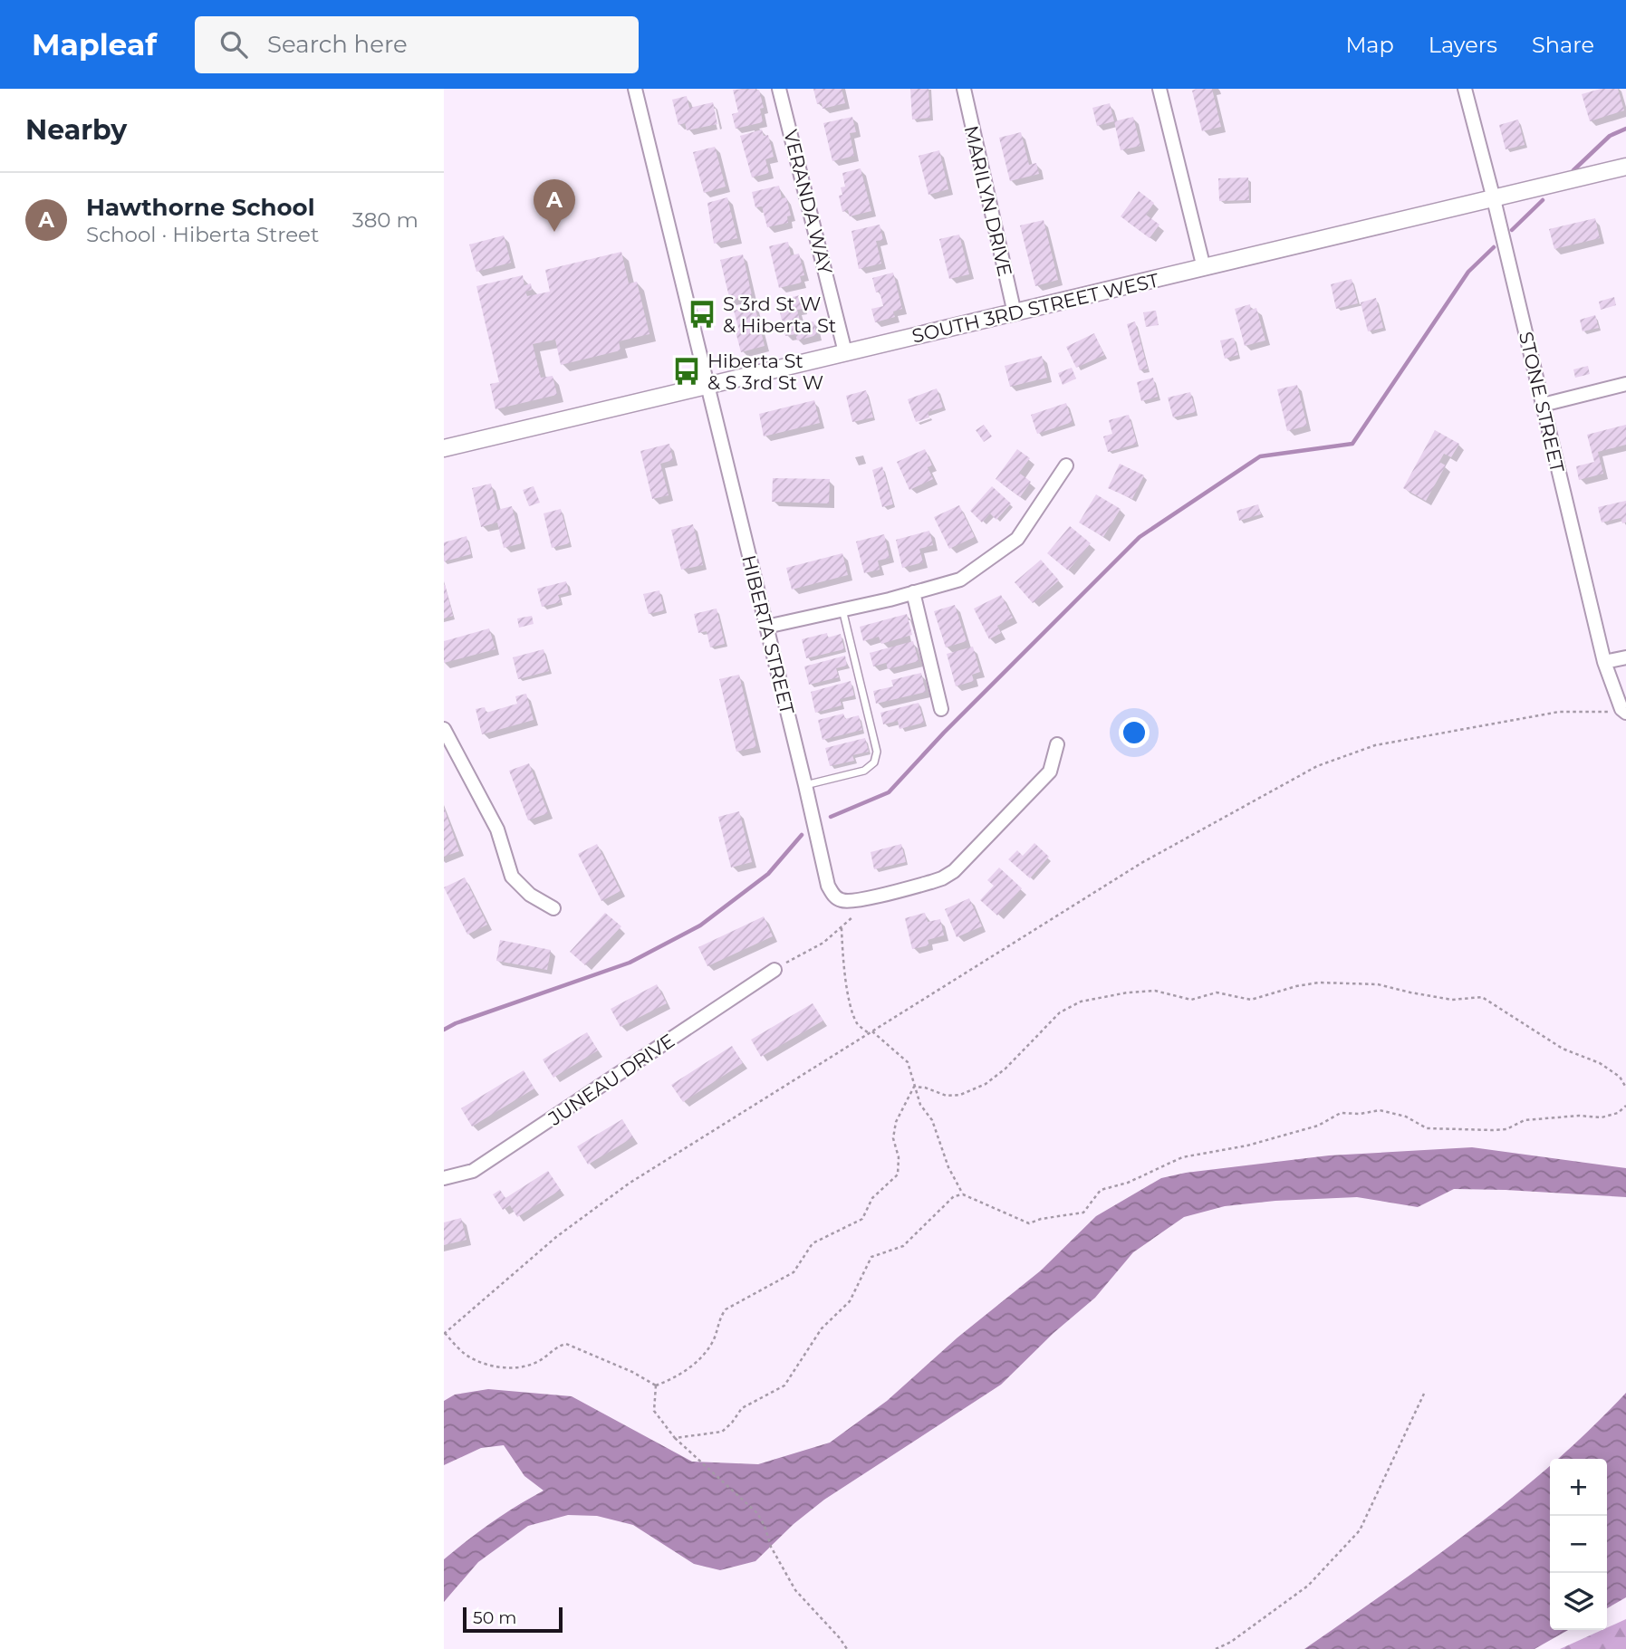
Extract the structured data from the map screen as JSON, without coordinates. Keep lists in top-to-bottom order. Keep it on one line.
{"streets":{"street":["MARILYN DRIVE","VERANDA WAY","SOUTH 3RD STREET WEST","STONE STREET","HIBERTA STREET","JUNEAU DRIVE"]},"crossings":[["MARILYN DRIVE","SOUTH 3RD STREET WEST"],["VERANDA WAY","SOUTH 3RD STREET WEST"],["SOUTH 3RD STREET WEST","STONE STREET"],["SOUTH 3RD STREET WEST","HIBERTA STREET"]],"places":{"bus stop":["S 3rd St W & Hiberta St","Hiberta St & S 3rd St W"]},"scale_bar":"50 m","page":{"header":"Mapleaf","search":"Search here","nav":["Map","Layers","Share"],"heading":"Nearby","list":[{"mark":"A","name":"Hawthorne School","note":"School · Hiberta Street","value":"380 m"}],"pins":"A","map_buttons":["+","−"],"scale":"50 m"}}
